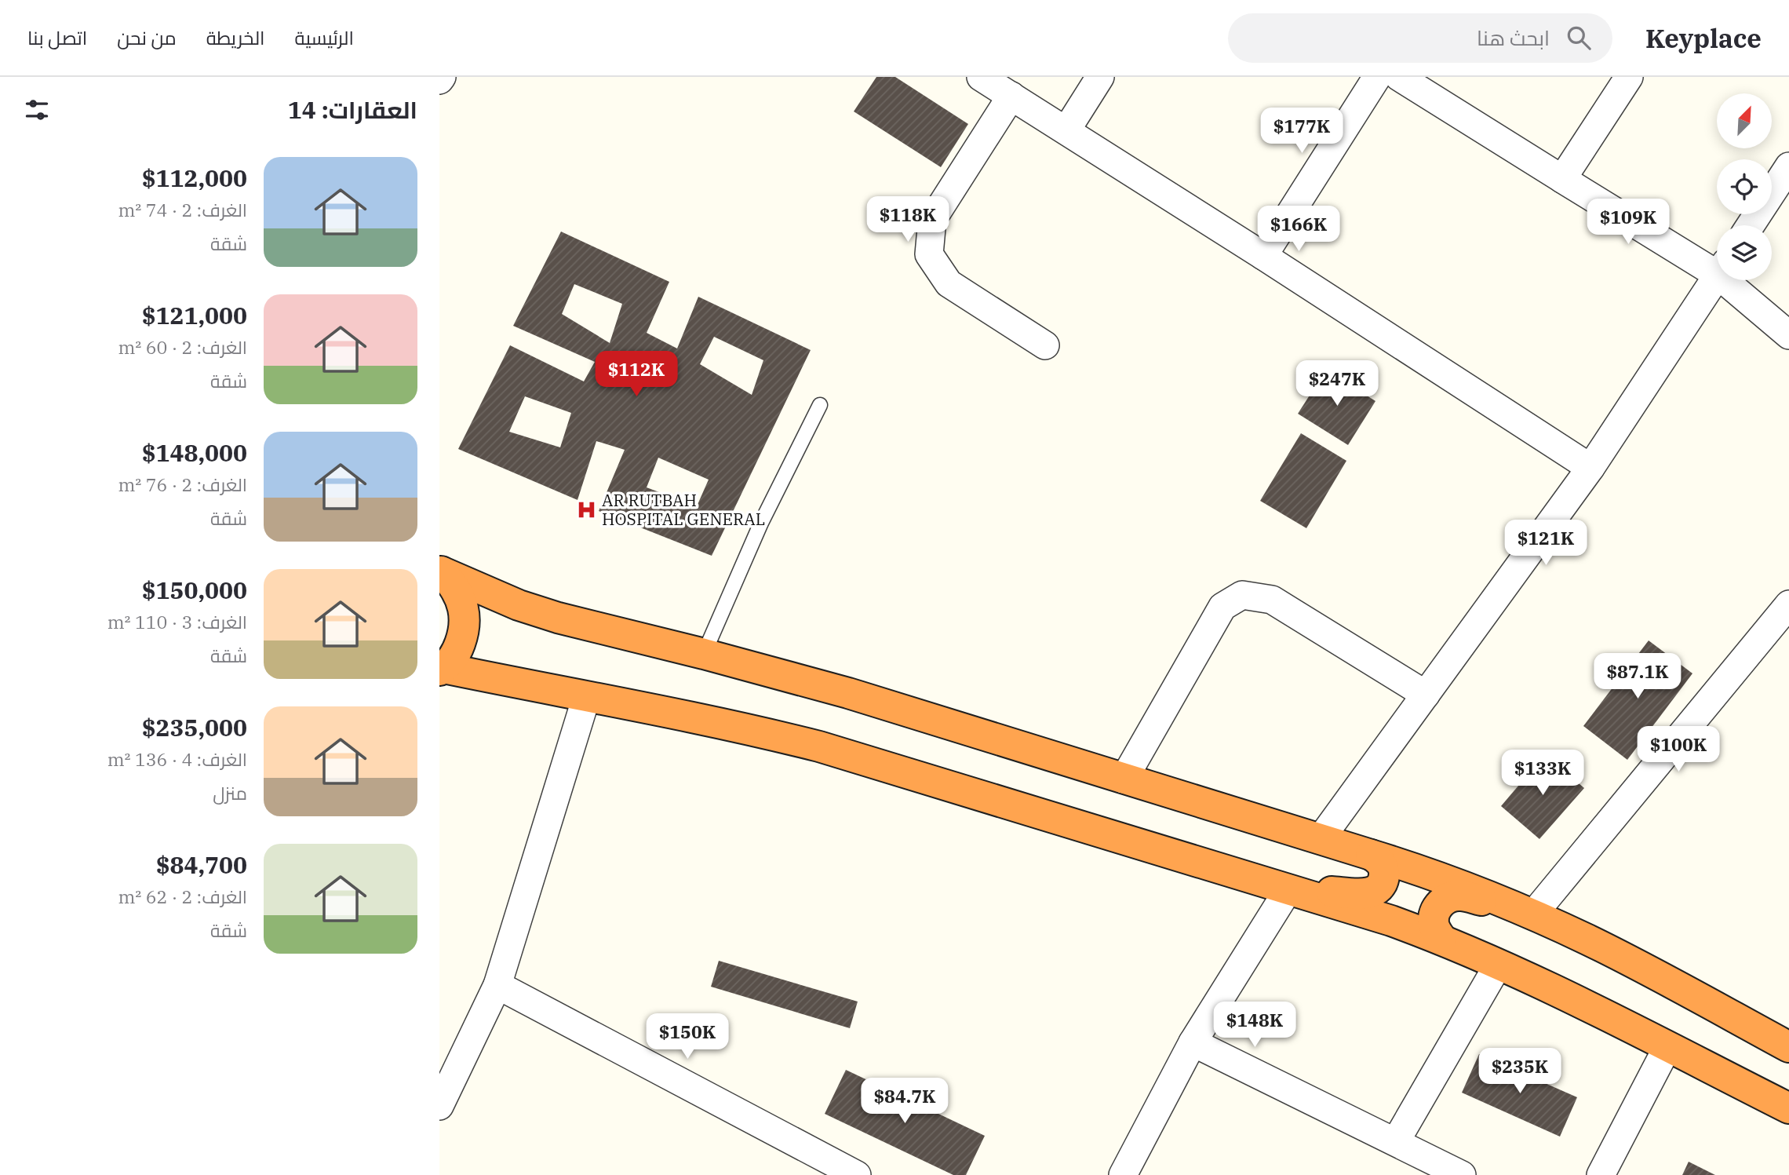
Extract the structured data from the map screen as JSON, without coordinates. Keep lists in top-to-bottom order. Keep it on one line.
{"places":{"hospital":["AR RUTBAH HOSPITAL GENERAL"]},"north":"top right","page":{"header":"Keyplace","search":"ابحث هنا","nav":["الرئيسية","الخريطة","من نحن","اتصل بنا"],"heading":"العقارات: 14","price":["$177K","$118K","$109K","$166K","$112K","$247K","$121K","$87.1K","$100K","$133K","$148K","$150K","$235K","$84.7K"],"list":[{"name":"$112,000","note":"الغرف: 2 · 74 m² · شقة"},{"name":"$121,000","note":"الغرف: 2 · 60 m² · شقة"},{"name":"$148,000","note":"الغرف: 2 · 76 m² · شقة"},{"name":"$150,000","note":"الغرف: 3 · 110 m² · شقة"},{"name":"$235,000","note":"الغرف: 4 · 136 m² · منزل"},{"name":"$84,700","note":"الغرف: 2 · 62 m² · شقة"}]}}
